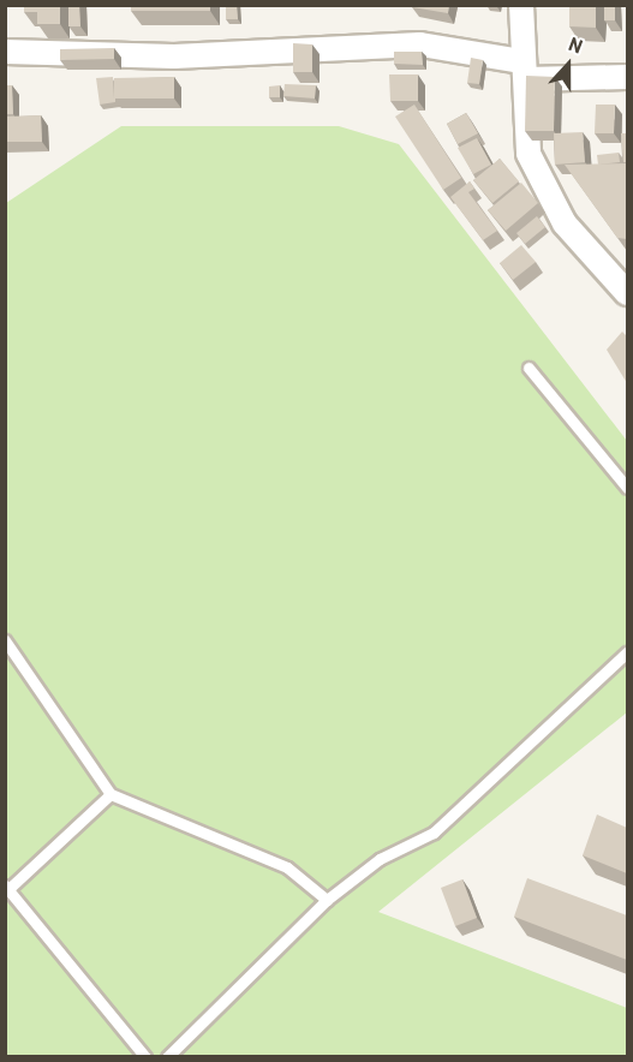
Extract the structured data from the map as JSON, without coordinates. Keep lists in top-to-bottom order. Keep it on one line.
{"north":"top"}
